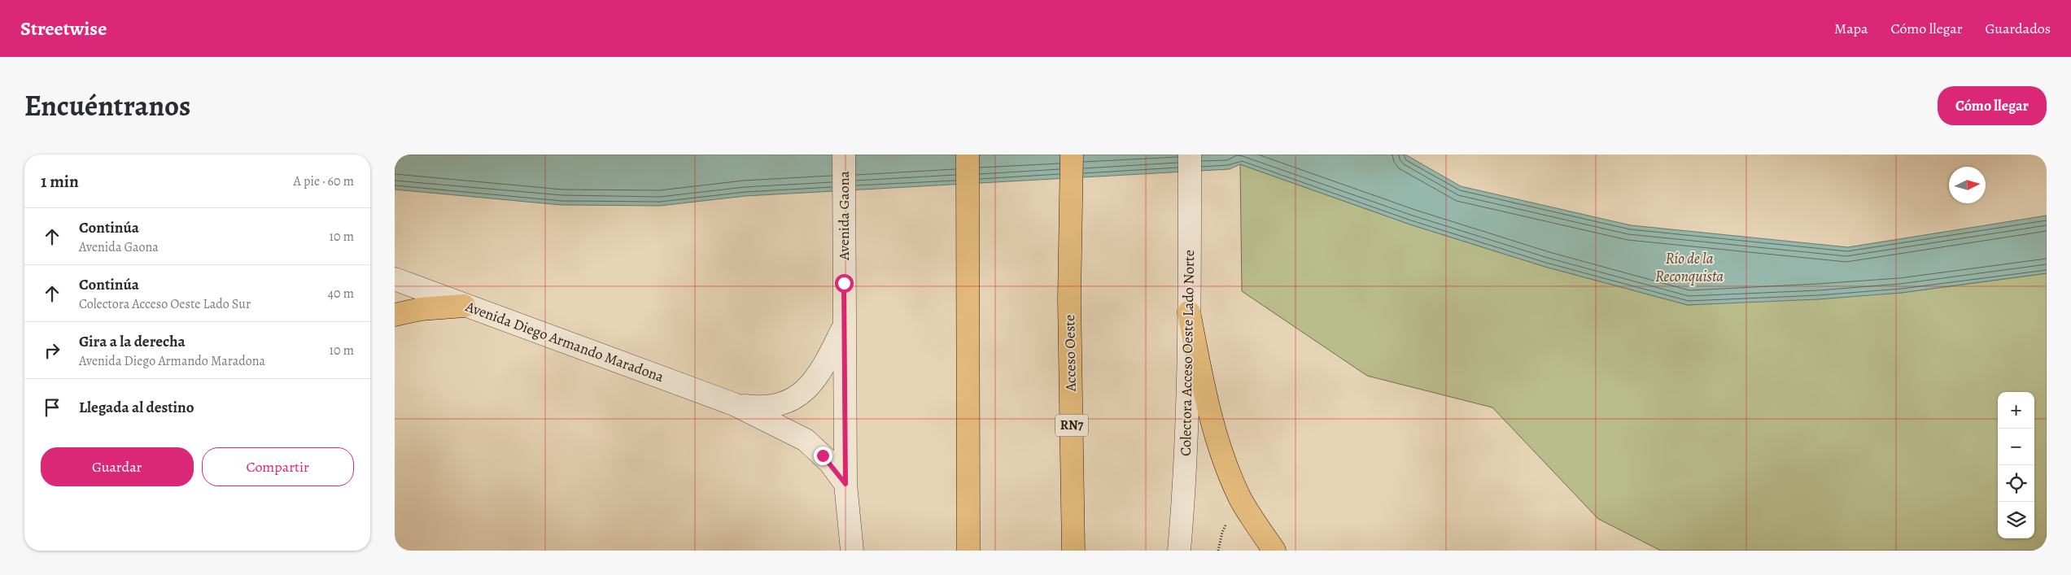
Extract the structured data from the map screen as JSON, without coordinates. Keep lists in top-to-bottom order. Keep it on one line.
{"streets":{"highway":["Acceso Oeste","RN7"],"street":["Avenida Gaona","Avenida Diego Armando Maradona","Colectora Acceso Oeste Lado Norte"]},"crossings":[["Avenida Gaona","Avenida Diego Armando Maradona"]],"water":["Río de la Reconquista"],"north":"right","page":{"header":"Streetwise","nav":["Mapa","Cómo llegar","Guardados"],"title":"Encuéntranos","buttons":["Cómo llegar",["Guardar","Compartir"]],"heading":["1 min","A pie · 60 m"],"list":[["Continúa","Avenida Gaona","10 m"],["Continúa","Colectora Acceso Oeste Lado Sur","40 m"],["Gira a la derecha","Avenida Diego Armando Maradona","10 m"],"Llegada al destino"],"map_buttons":["+","−"]}}
